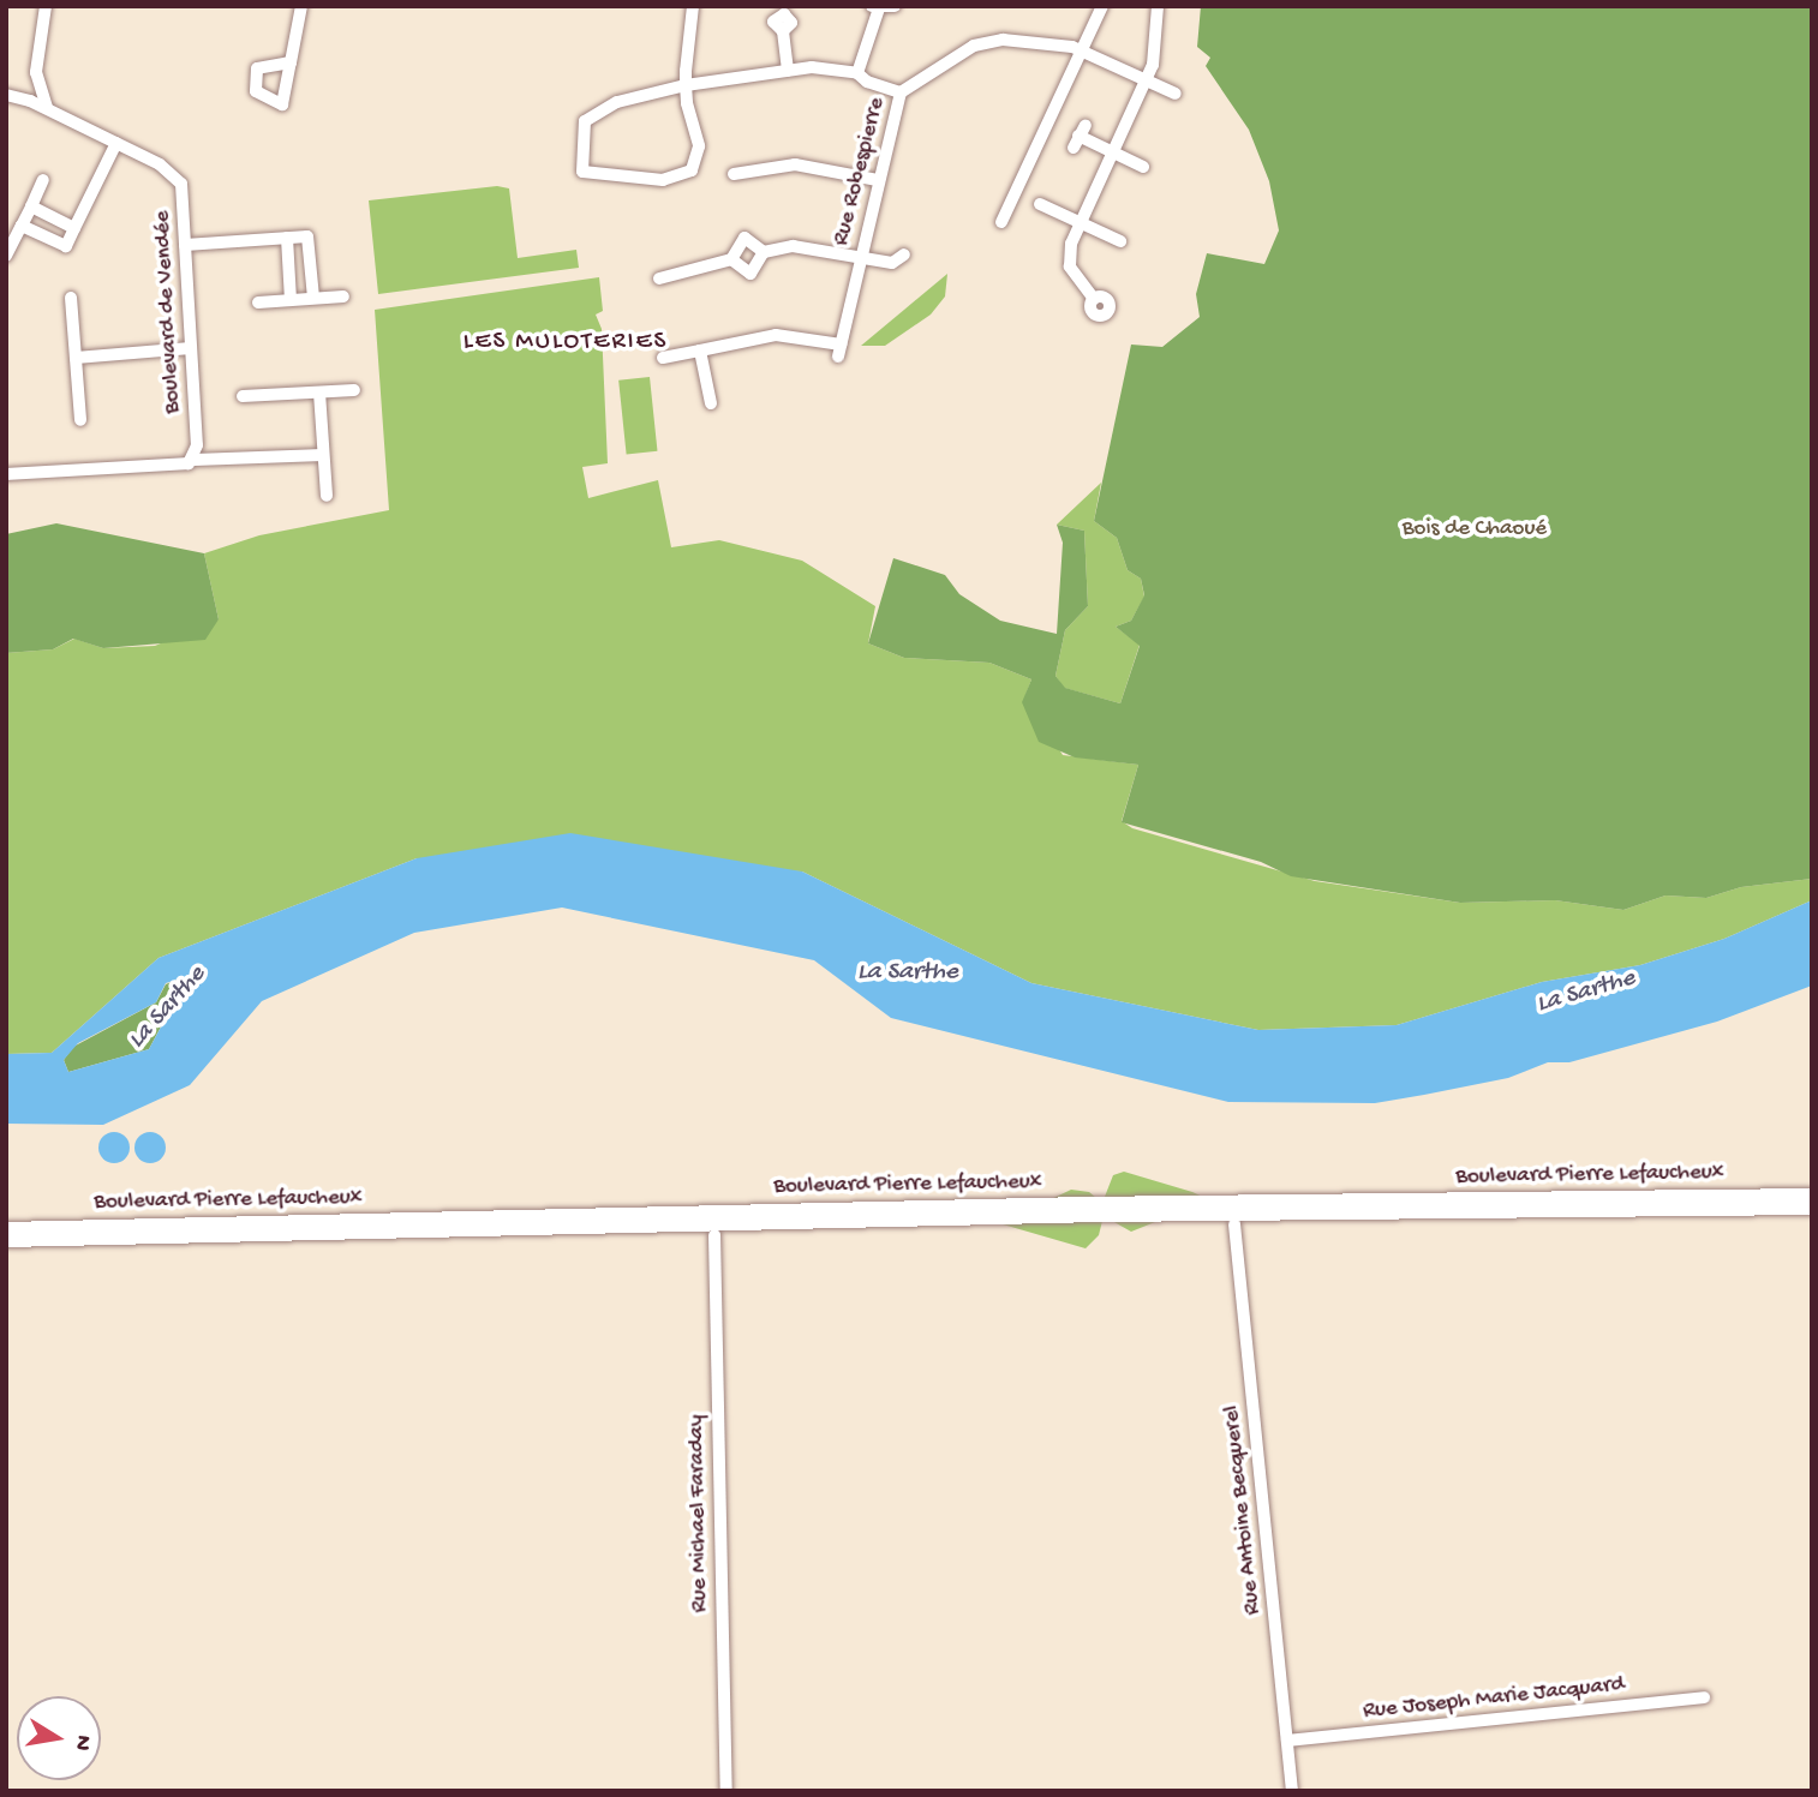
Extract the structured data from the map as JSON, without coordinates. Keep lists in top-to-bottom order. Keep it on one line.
{"streets":{"main road":["Boulevard Pierre Lefaucheux"],"street":["Rue Robespierre","Boulevard de Vendée","Rue Antoine Becquerel","Rue Michael Faraday","Rue Joseph Marie Jacquard"]},"crossings":[["Rue Antoine Becquerel","Rue Joseph Marie Jacquard"]],"districts":["LES MULOTERIES"],"water":["La Sarthe"],"parks":["Bois de Chaoué"],"north":"right"}
